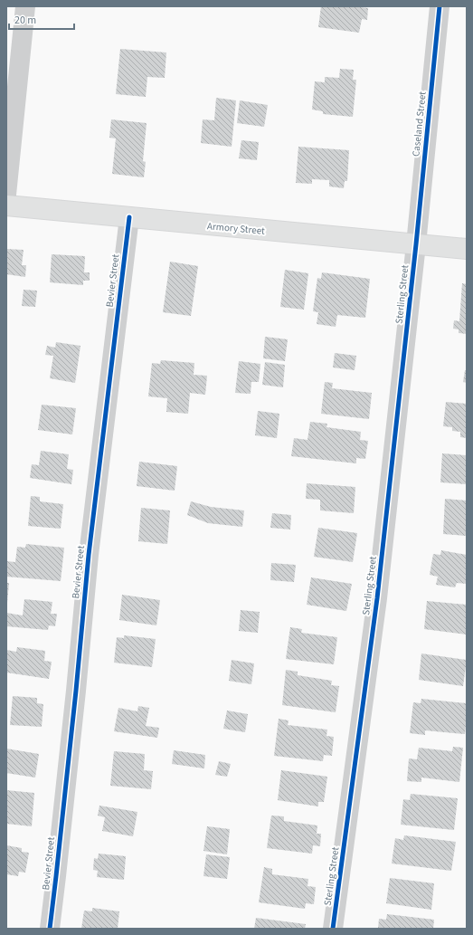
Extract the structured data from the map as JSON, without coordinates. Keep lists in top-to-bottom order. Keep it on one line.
{"streets":{"main road":["Armory Street"],"street":["Caseland Street","Bevier Street","Sterling Street"]},"crossings":[["Caseland Street","Armory Street"],["Caseland Street","Sterling Street"],["Armory Street","Bevier Street"],["Armory Street","Sterling Street"]],"scale_bar":"20 m"}
